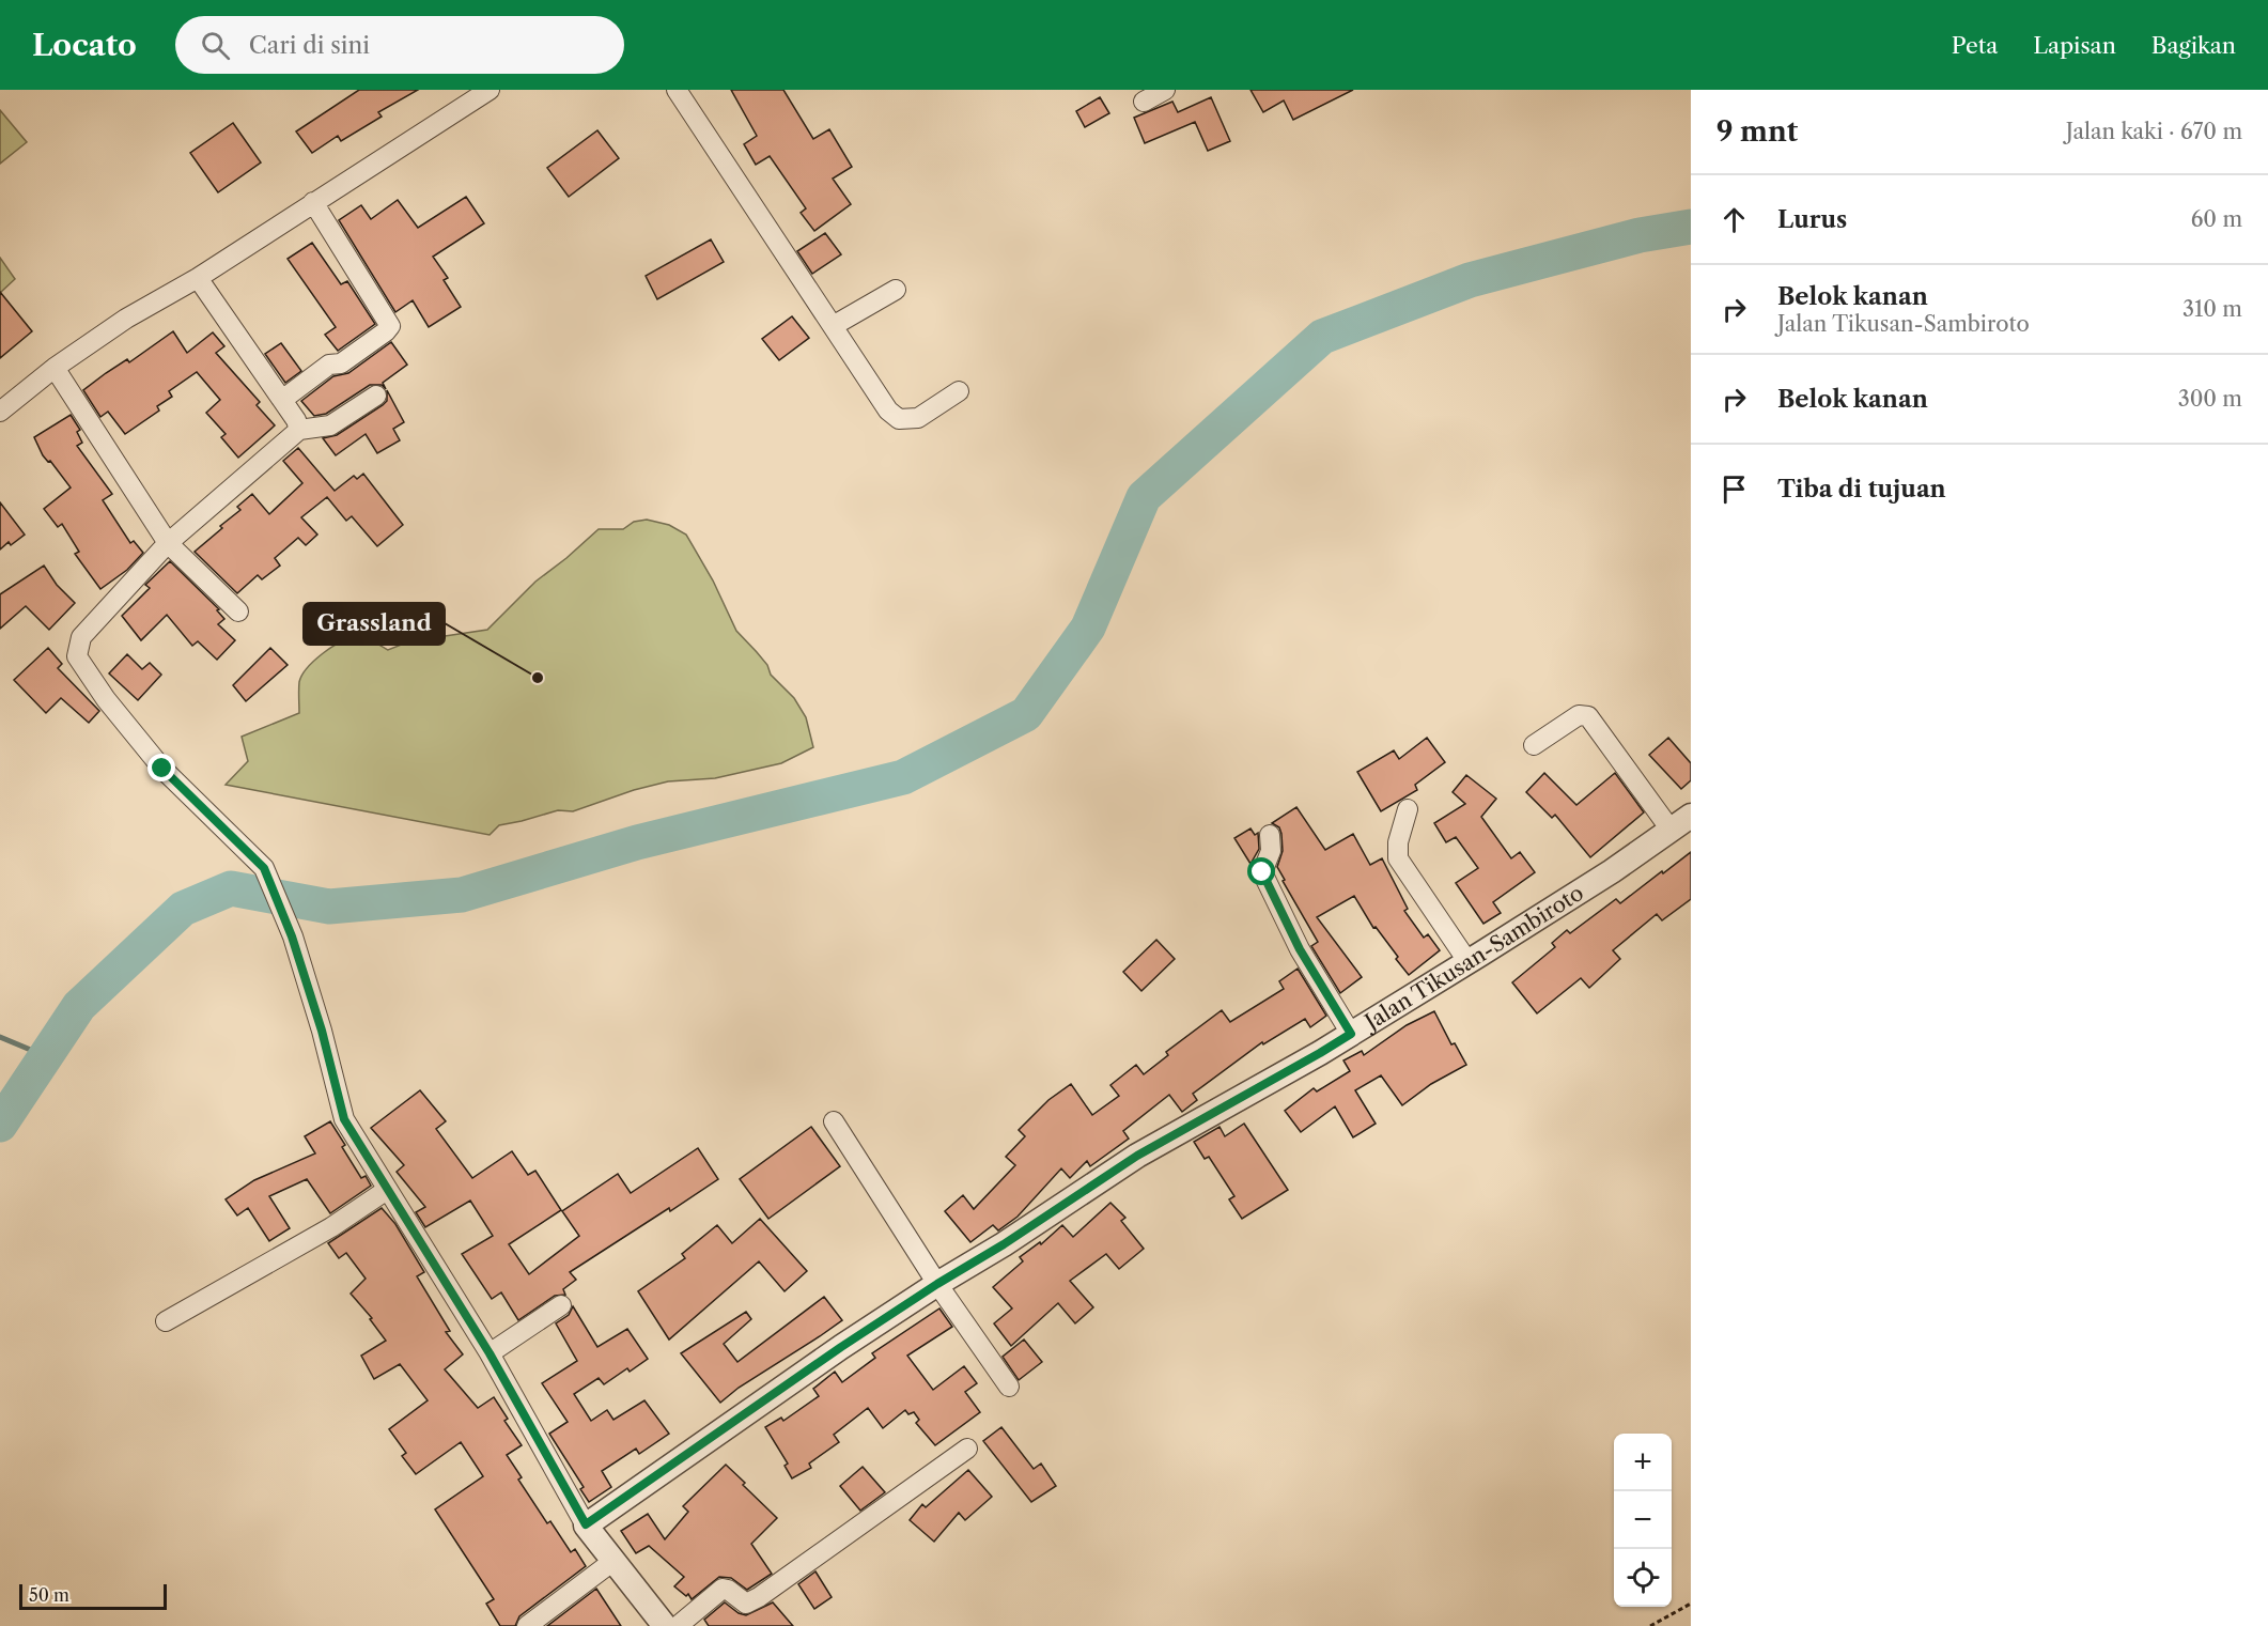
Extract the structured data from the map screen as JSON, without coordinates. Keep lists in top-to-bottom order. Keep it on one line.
{"streets":{"street":["Jalan Tikusan-Sambiroto"]},"places":["Grassland"],"scale_bar":"50 m","page":{"header":"Locato","search":"Cari di sini","nav":["Peta","Lapisan","Bagikan"],"heading":["9 mnt","Jalan kaki · 670 m"],"list":[["Lurus","60 m"],["Belok kanan","Jalan Tikusan-Sambiroto","310 m"],["Belok kanan","300 m"],"Tiba di tujuan"],"map_buttons":["+","−"],"scale":"50 m"}}
